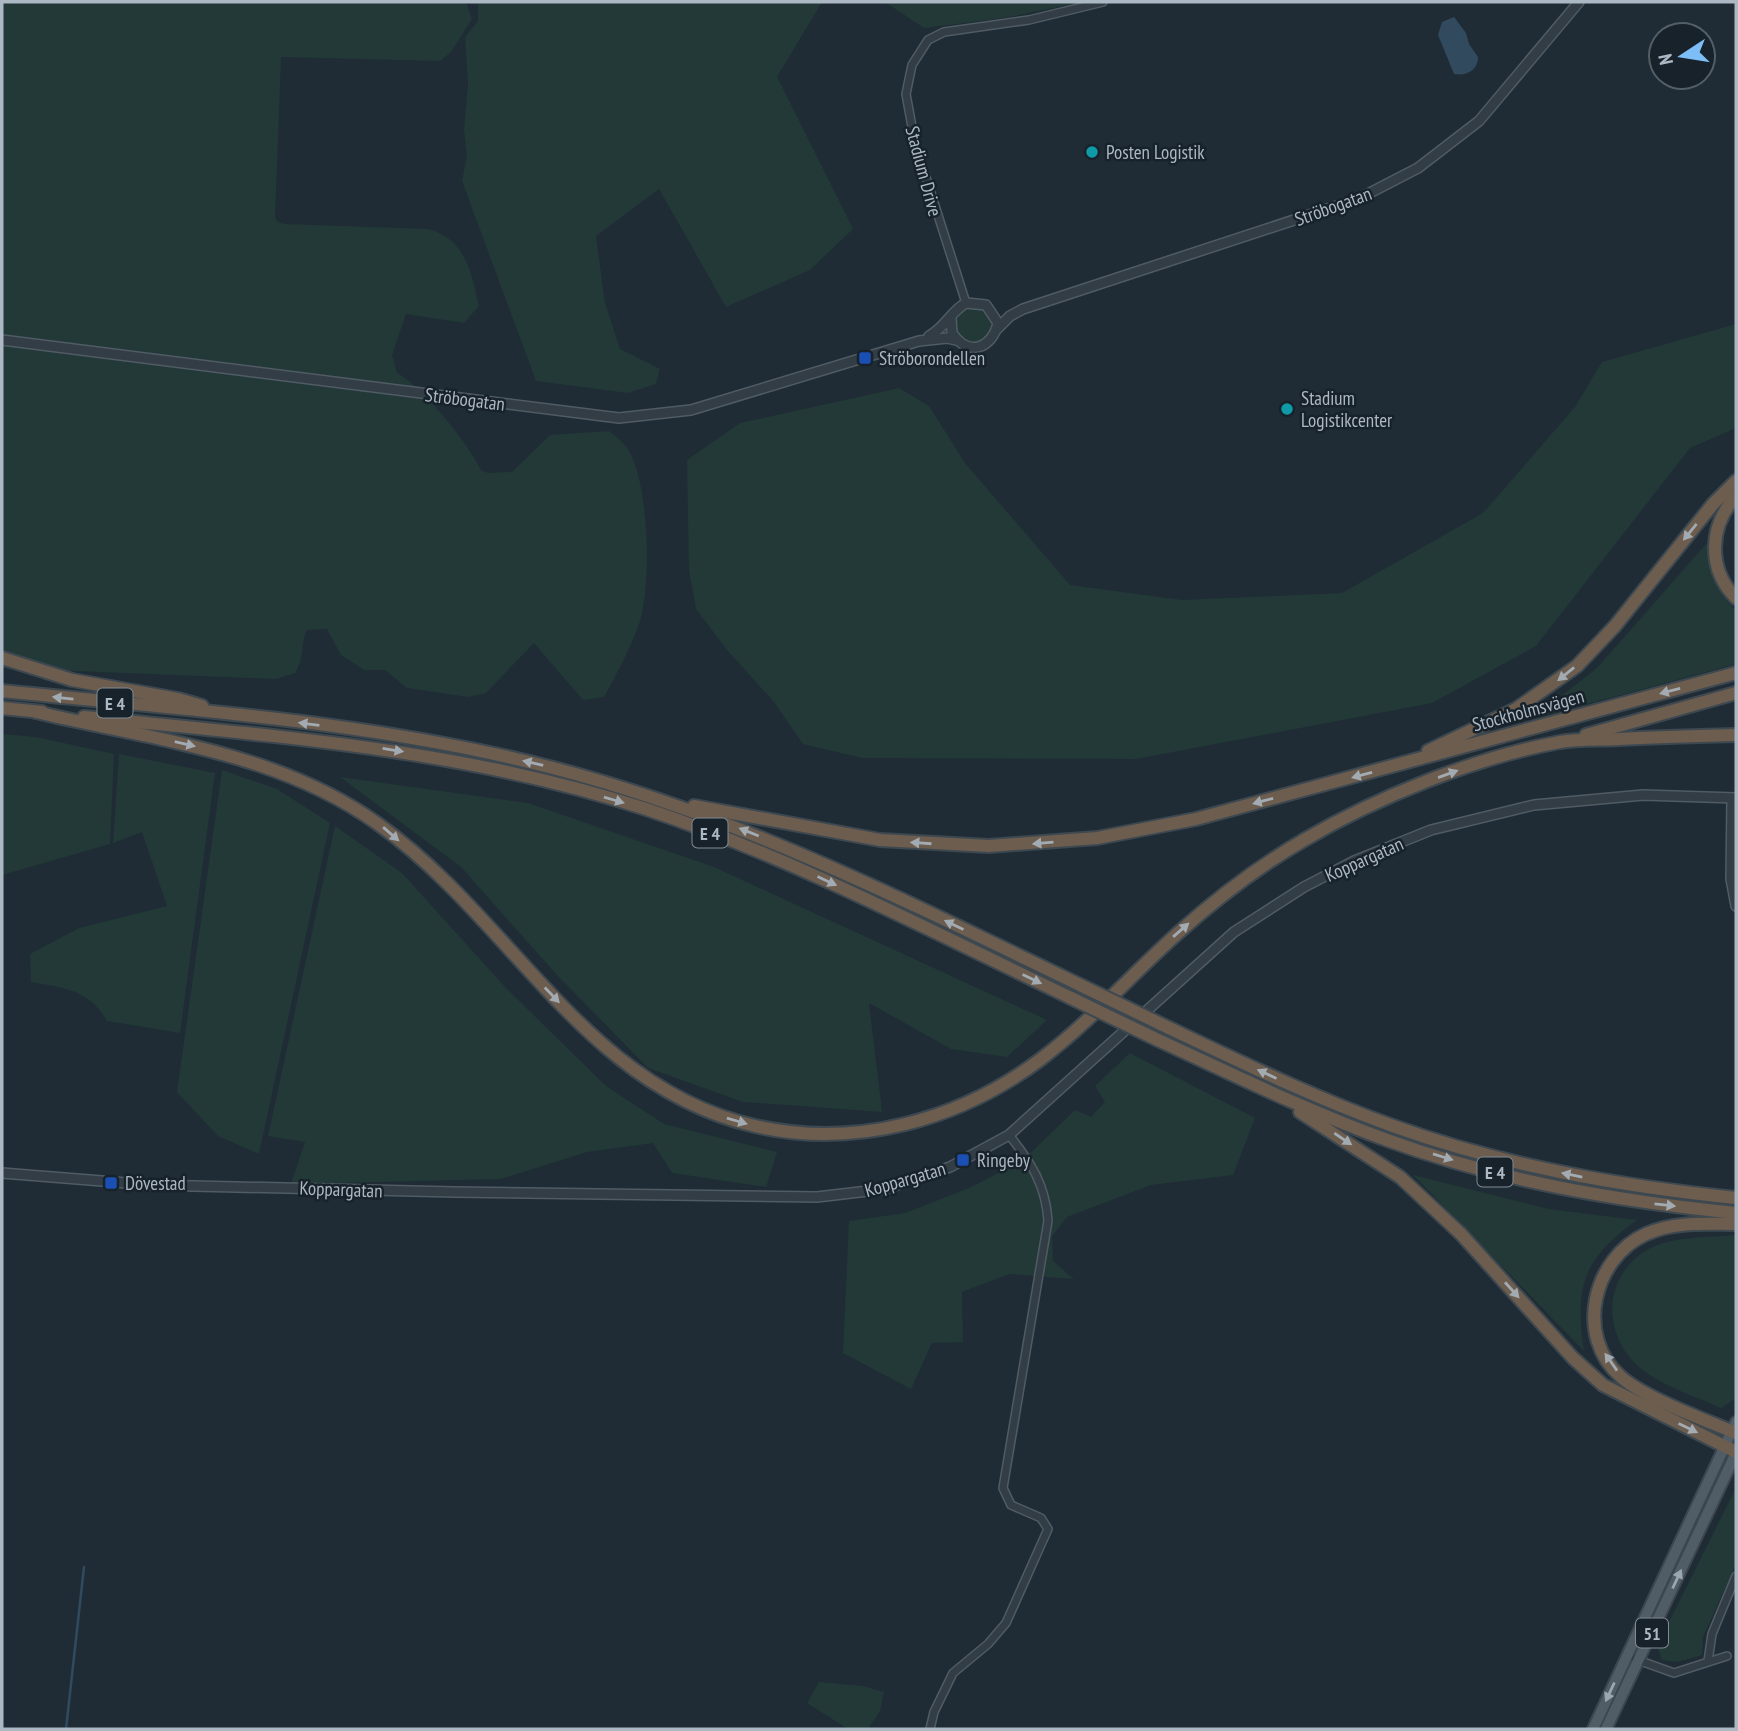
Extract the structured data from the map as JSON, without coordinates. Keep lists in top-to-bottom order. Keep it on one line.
{"streets":{"highway":["E 4","Stockholmsvägen"],"main road":["51"],"street":["Stadium Drive","Ströbogatan","Koppargatan"]},"crossings":[["Stadium Drive","Ströbogatan"],["E 4","Stockholmsvägen"]],"places":{"other":["Posten Logistik","Stadium Logistikcenter"],"transit":["Ströborondellen","Ringeby","Dövestad"]},"north":"left"}
